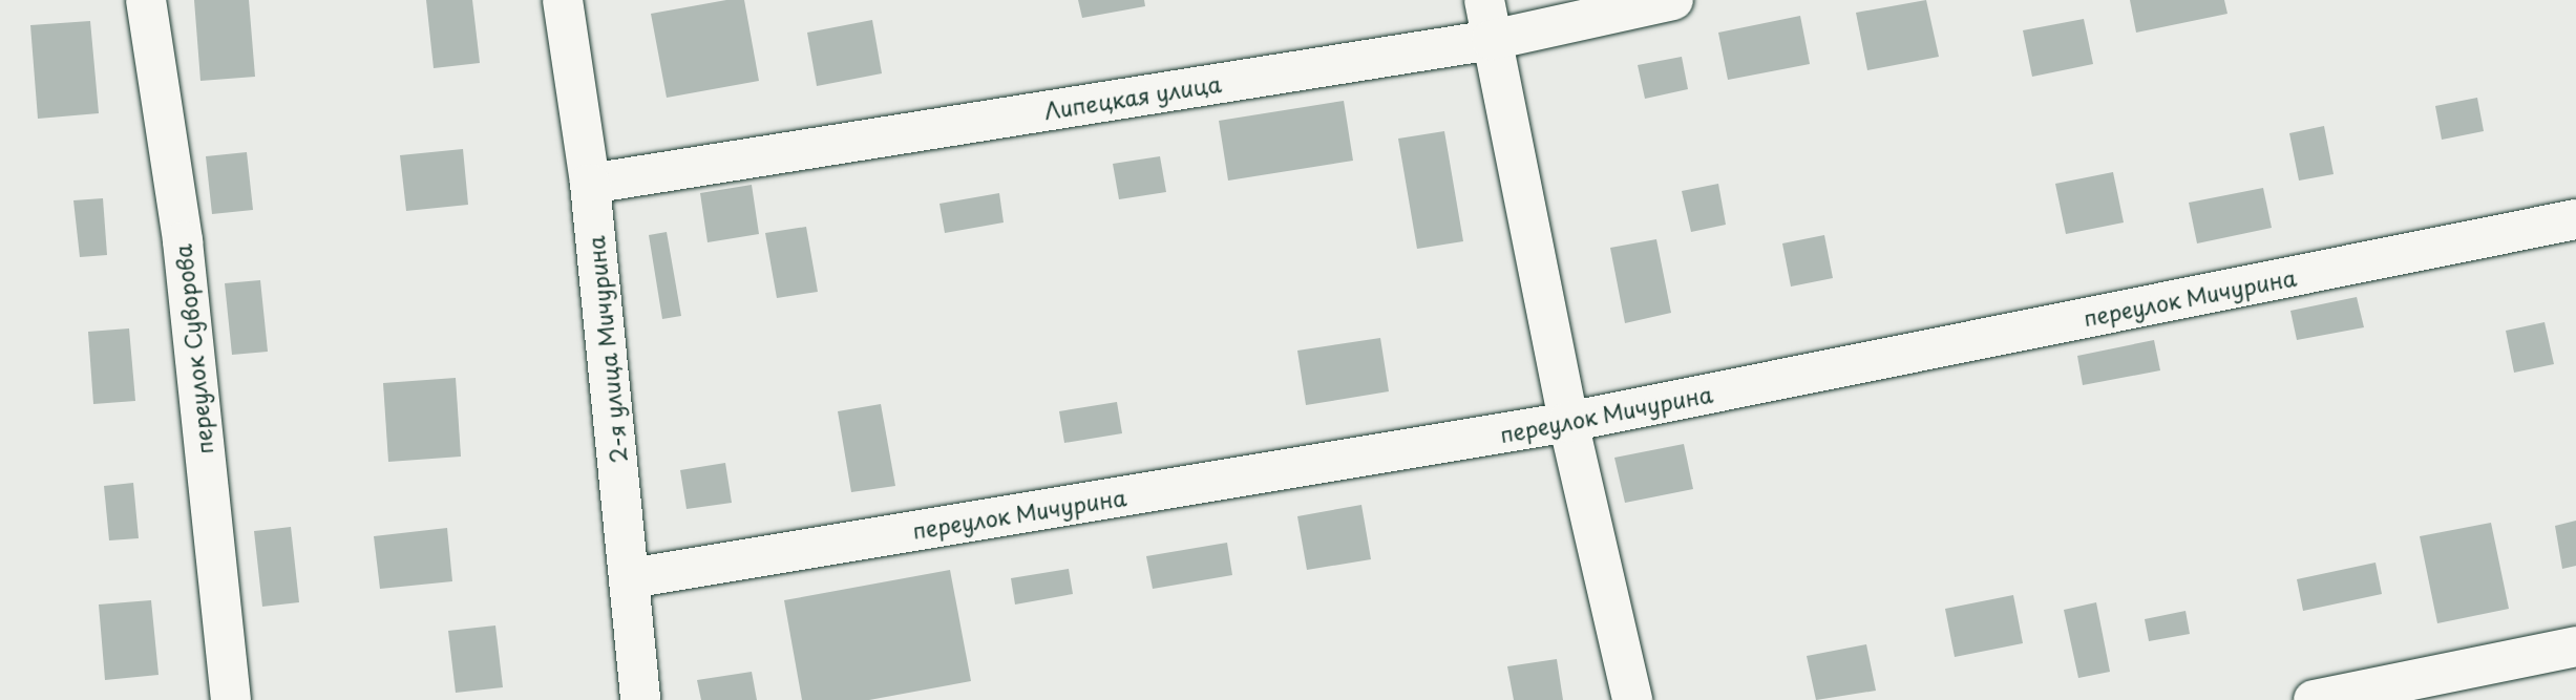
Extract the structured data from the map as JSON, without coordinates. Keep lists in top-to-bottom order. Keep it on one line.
{"streets":{"street":["Липецкая улица","переулок Мичурина","переулок Суворова","2-я улица Мичурина"]},"crossings":[["Липецкая улица","2-я улица Мичурина"],["переулок Мичурина","2-я улица Мичурина"]]}
